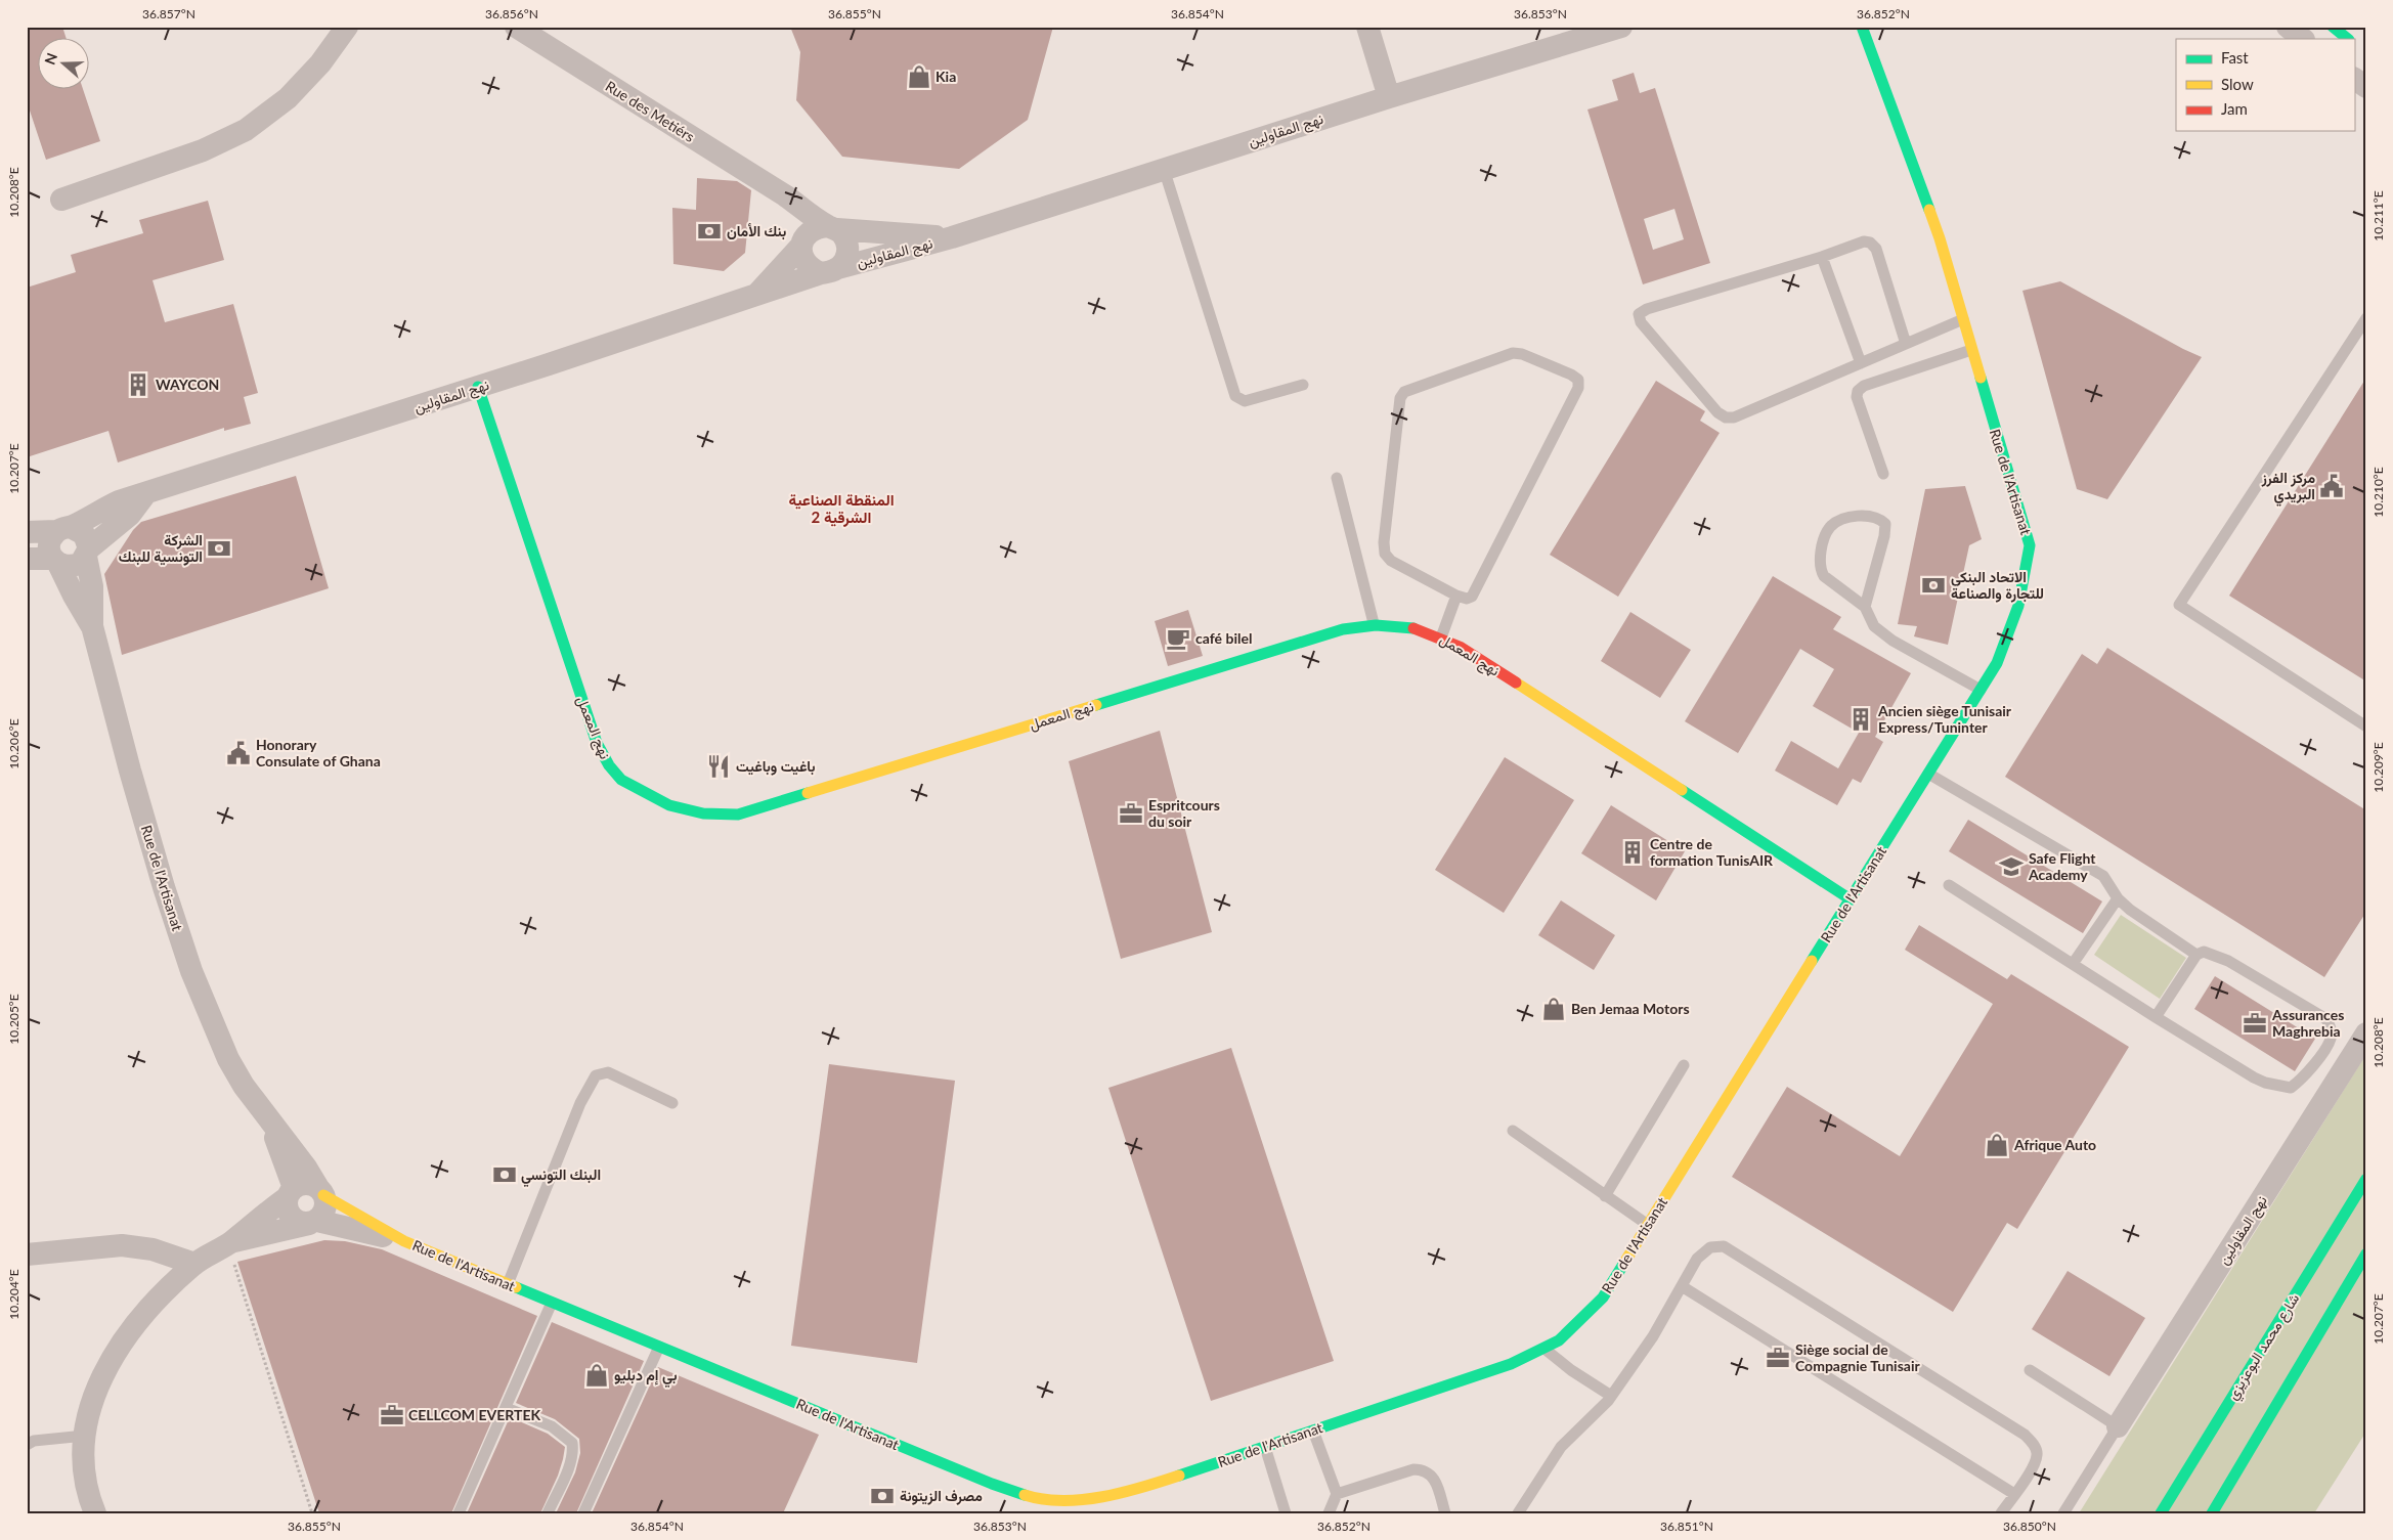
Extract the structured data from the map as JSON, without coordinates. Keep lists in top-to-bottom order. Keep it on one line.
{"streets":{"main road":["Rue de l'Artisanat","نهج المعمل","شارع محمد البوعزيزي"],"street":["Rue des Metiérs","نهج المقاولين"]},"crossings":[["Rue des Metiérs","نهج المقاولين"],["نهج المقاولين","Rue de l'Artisanat"],["نهج المقاولين","نهج المعمل"],["Rue de l'Artisanat","نهج المعمل"]],"districts":["المنقطة الصناعية الشرقية 2"],"places":{"shop":["Kia","Ben Jemaa Motors","Afrique Auto","بي إم دبليو"],"bank":["بنك الأمان","الشركة التونسية للبنك","الاتحاد البنكي للتجارة والصناعة","البنك التونسي","مصرف الزيتونة"],"building":["WAYCON","Ancien siège Tunisair Express/Tuninter","Centre de formation TunisAIR"],"public building":["مركز الفرز البريدي","Honorary Consulate of Ghana"],"cafe":["café bilel"],"restaurant":["باغيت وباغيت"],"office":["Espritcours du soir","Assurances Maghrebia","Siège social de Compagnie Tunisair","CELLCOM EVERTEK"],"school or university":["Safe Flight Academy"]},"legend":["Fast","Slow","Jam"],"north":"left","coordinates":["36.857°N","36.856°N","36.855°N","36.854°N","36.853°N","36.852°N","10.208°E","10.211°E","10.207°E","10.210°E","10.206°E","10.209°E","10.205°E","10.204°E","36.851°N","36.850°N"]}
